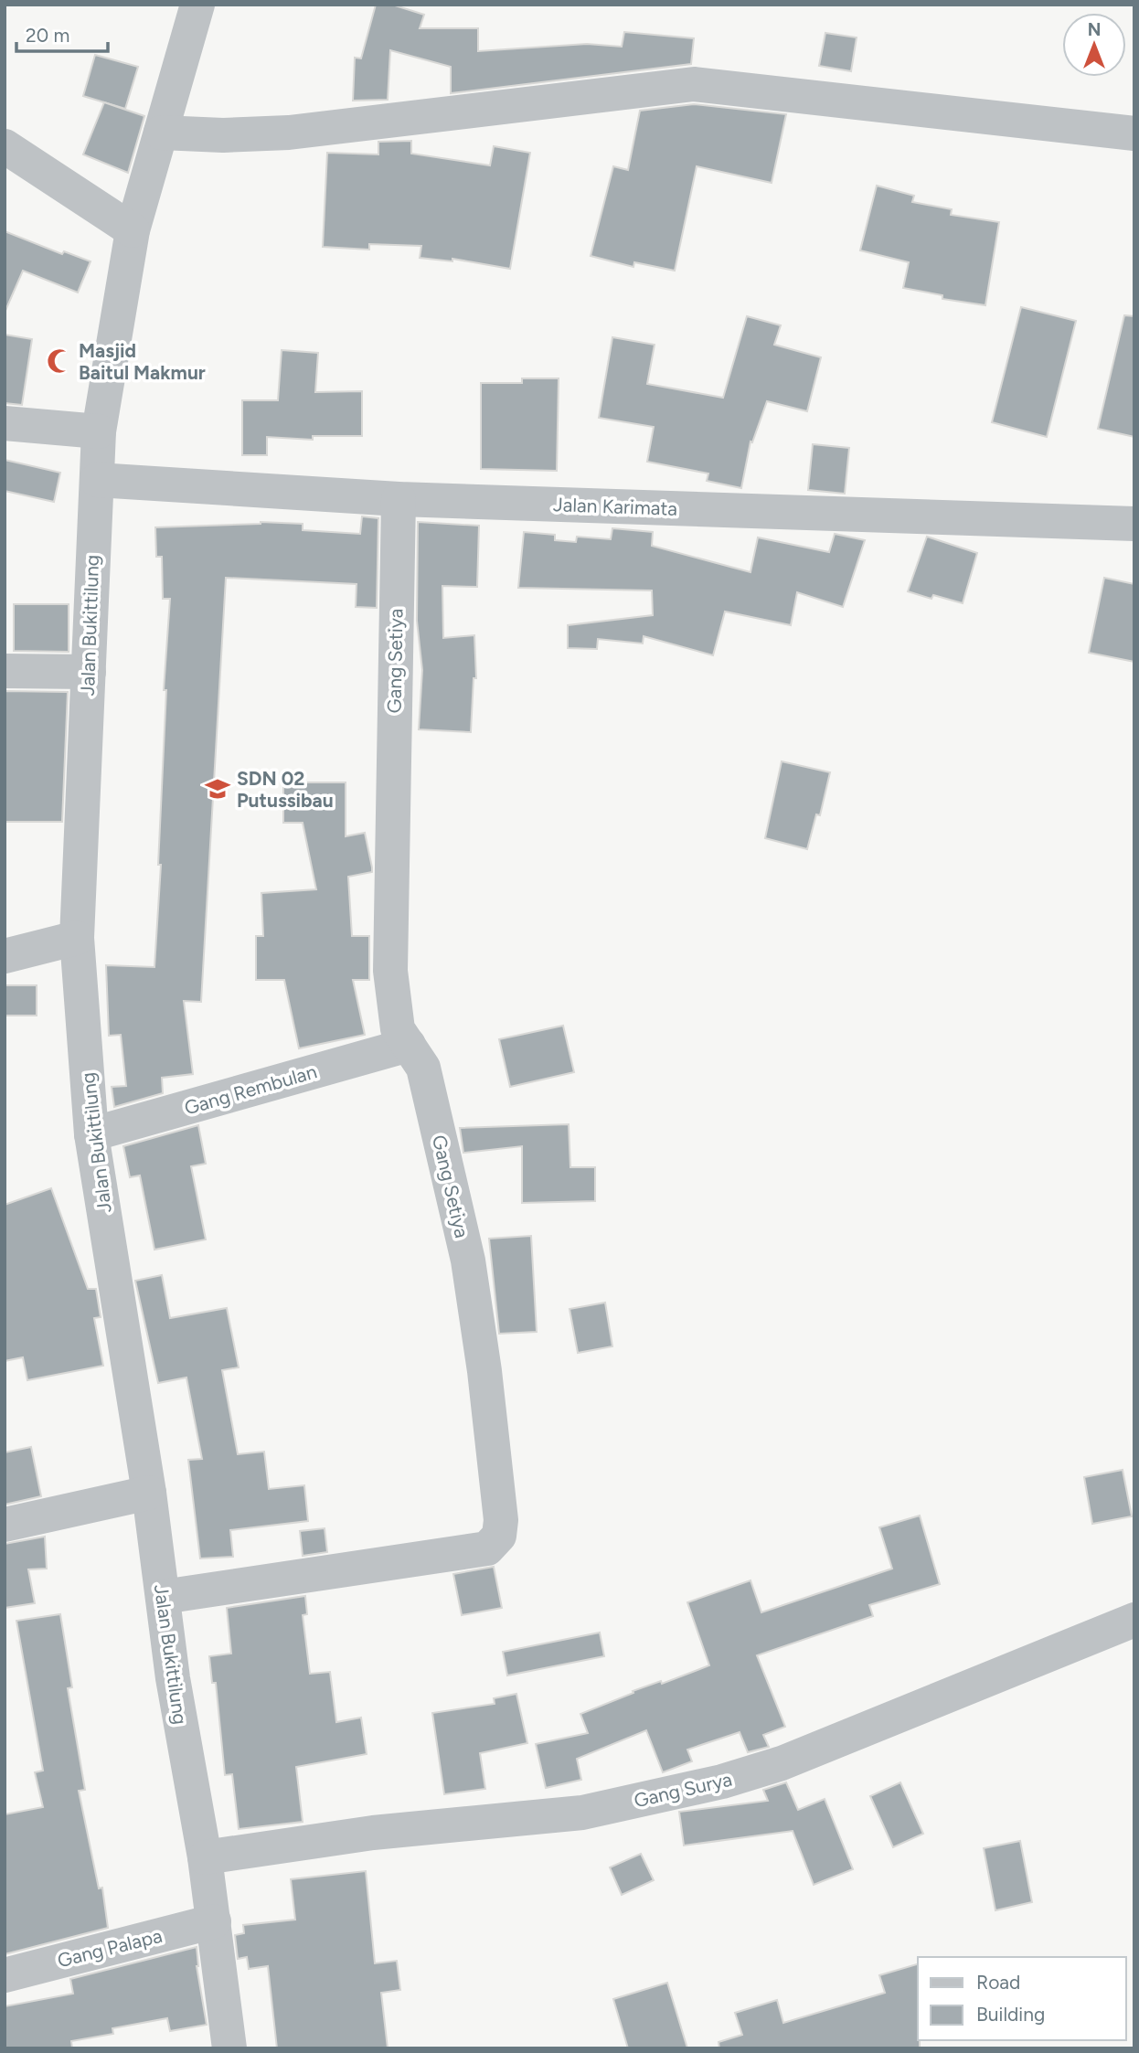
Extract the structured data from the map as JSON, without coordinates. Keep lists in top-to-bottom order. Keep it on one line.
{"streets":{"street":["Jalan Karimata","Jalan Bukittilung","Gang Setiya","Gang Rembulan","Gang Surya","Gang Palapa"]},"crossings":[["Jalan Karimata","Jalan Bukittilung"],["Jalan Karimata","Gang Setiya"],["Jalan Bukittilung","Gang Setiya"],["Jalan Bukittilung","Gang Rembulan"],["Jalan Bukittilung","Gang Surya"],["Jalan Bukittilung","Gang Palapa"],["Gang Setiya","Gang Rembulan"]],"places":{"mosque":["Masjid Baitul Makmur"],"school or university":["SDN 02 Putussibau"]},"legend":["Road","Building"],"scale_bar":"20 m","north":"top"}
